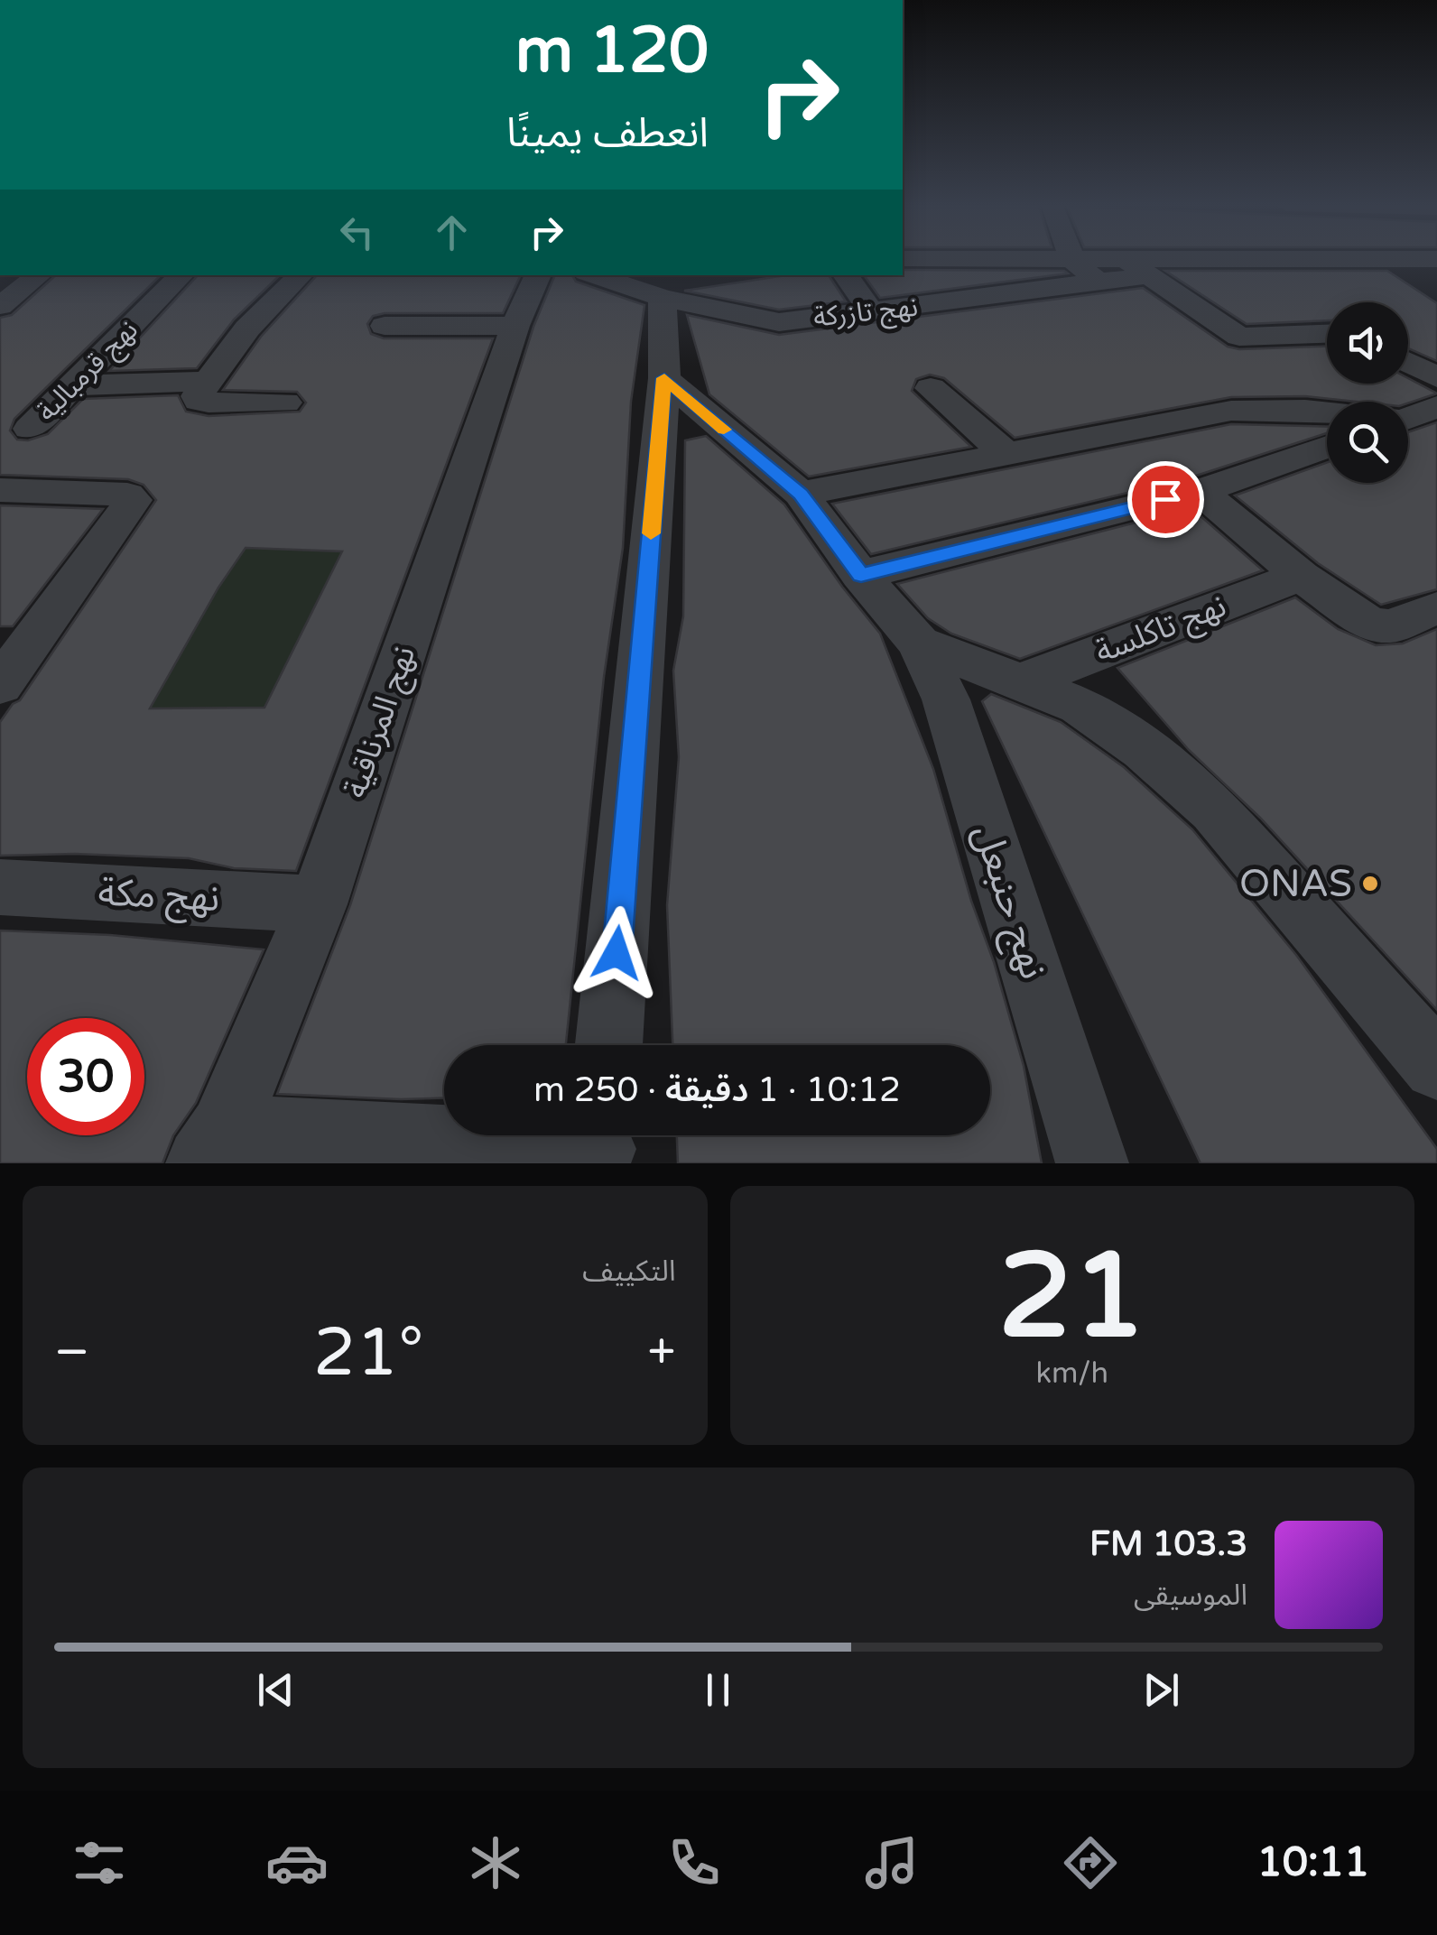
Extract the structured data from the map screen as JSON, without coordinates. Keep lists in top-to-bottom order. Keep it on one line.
{"streets":{"street":["نهج تازركة","نهج قرمبالية","نهج تاكلسة","نهج المرناقية","نهج مكة","نهج حنبعل"]},"crossings":[["نهج المرناقية","نهج مكة"]],"places":["ONAS"],"page":{"turn":["120 m","انعطف يمينًا"],"limit":"30","trip":"10:12 · 1 دقيقة · 250 m","tile":[["21","km/h"],"التكييف"],"heat":["−","21°","+"],"song":["103.3 FM","الموسيقى"],"tabs":"10:11"}}
